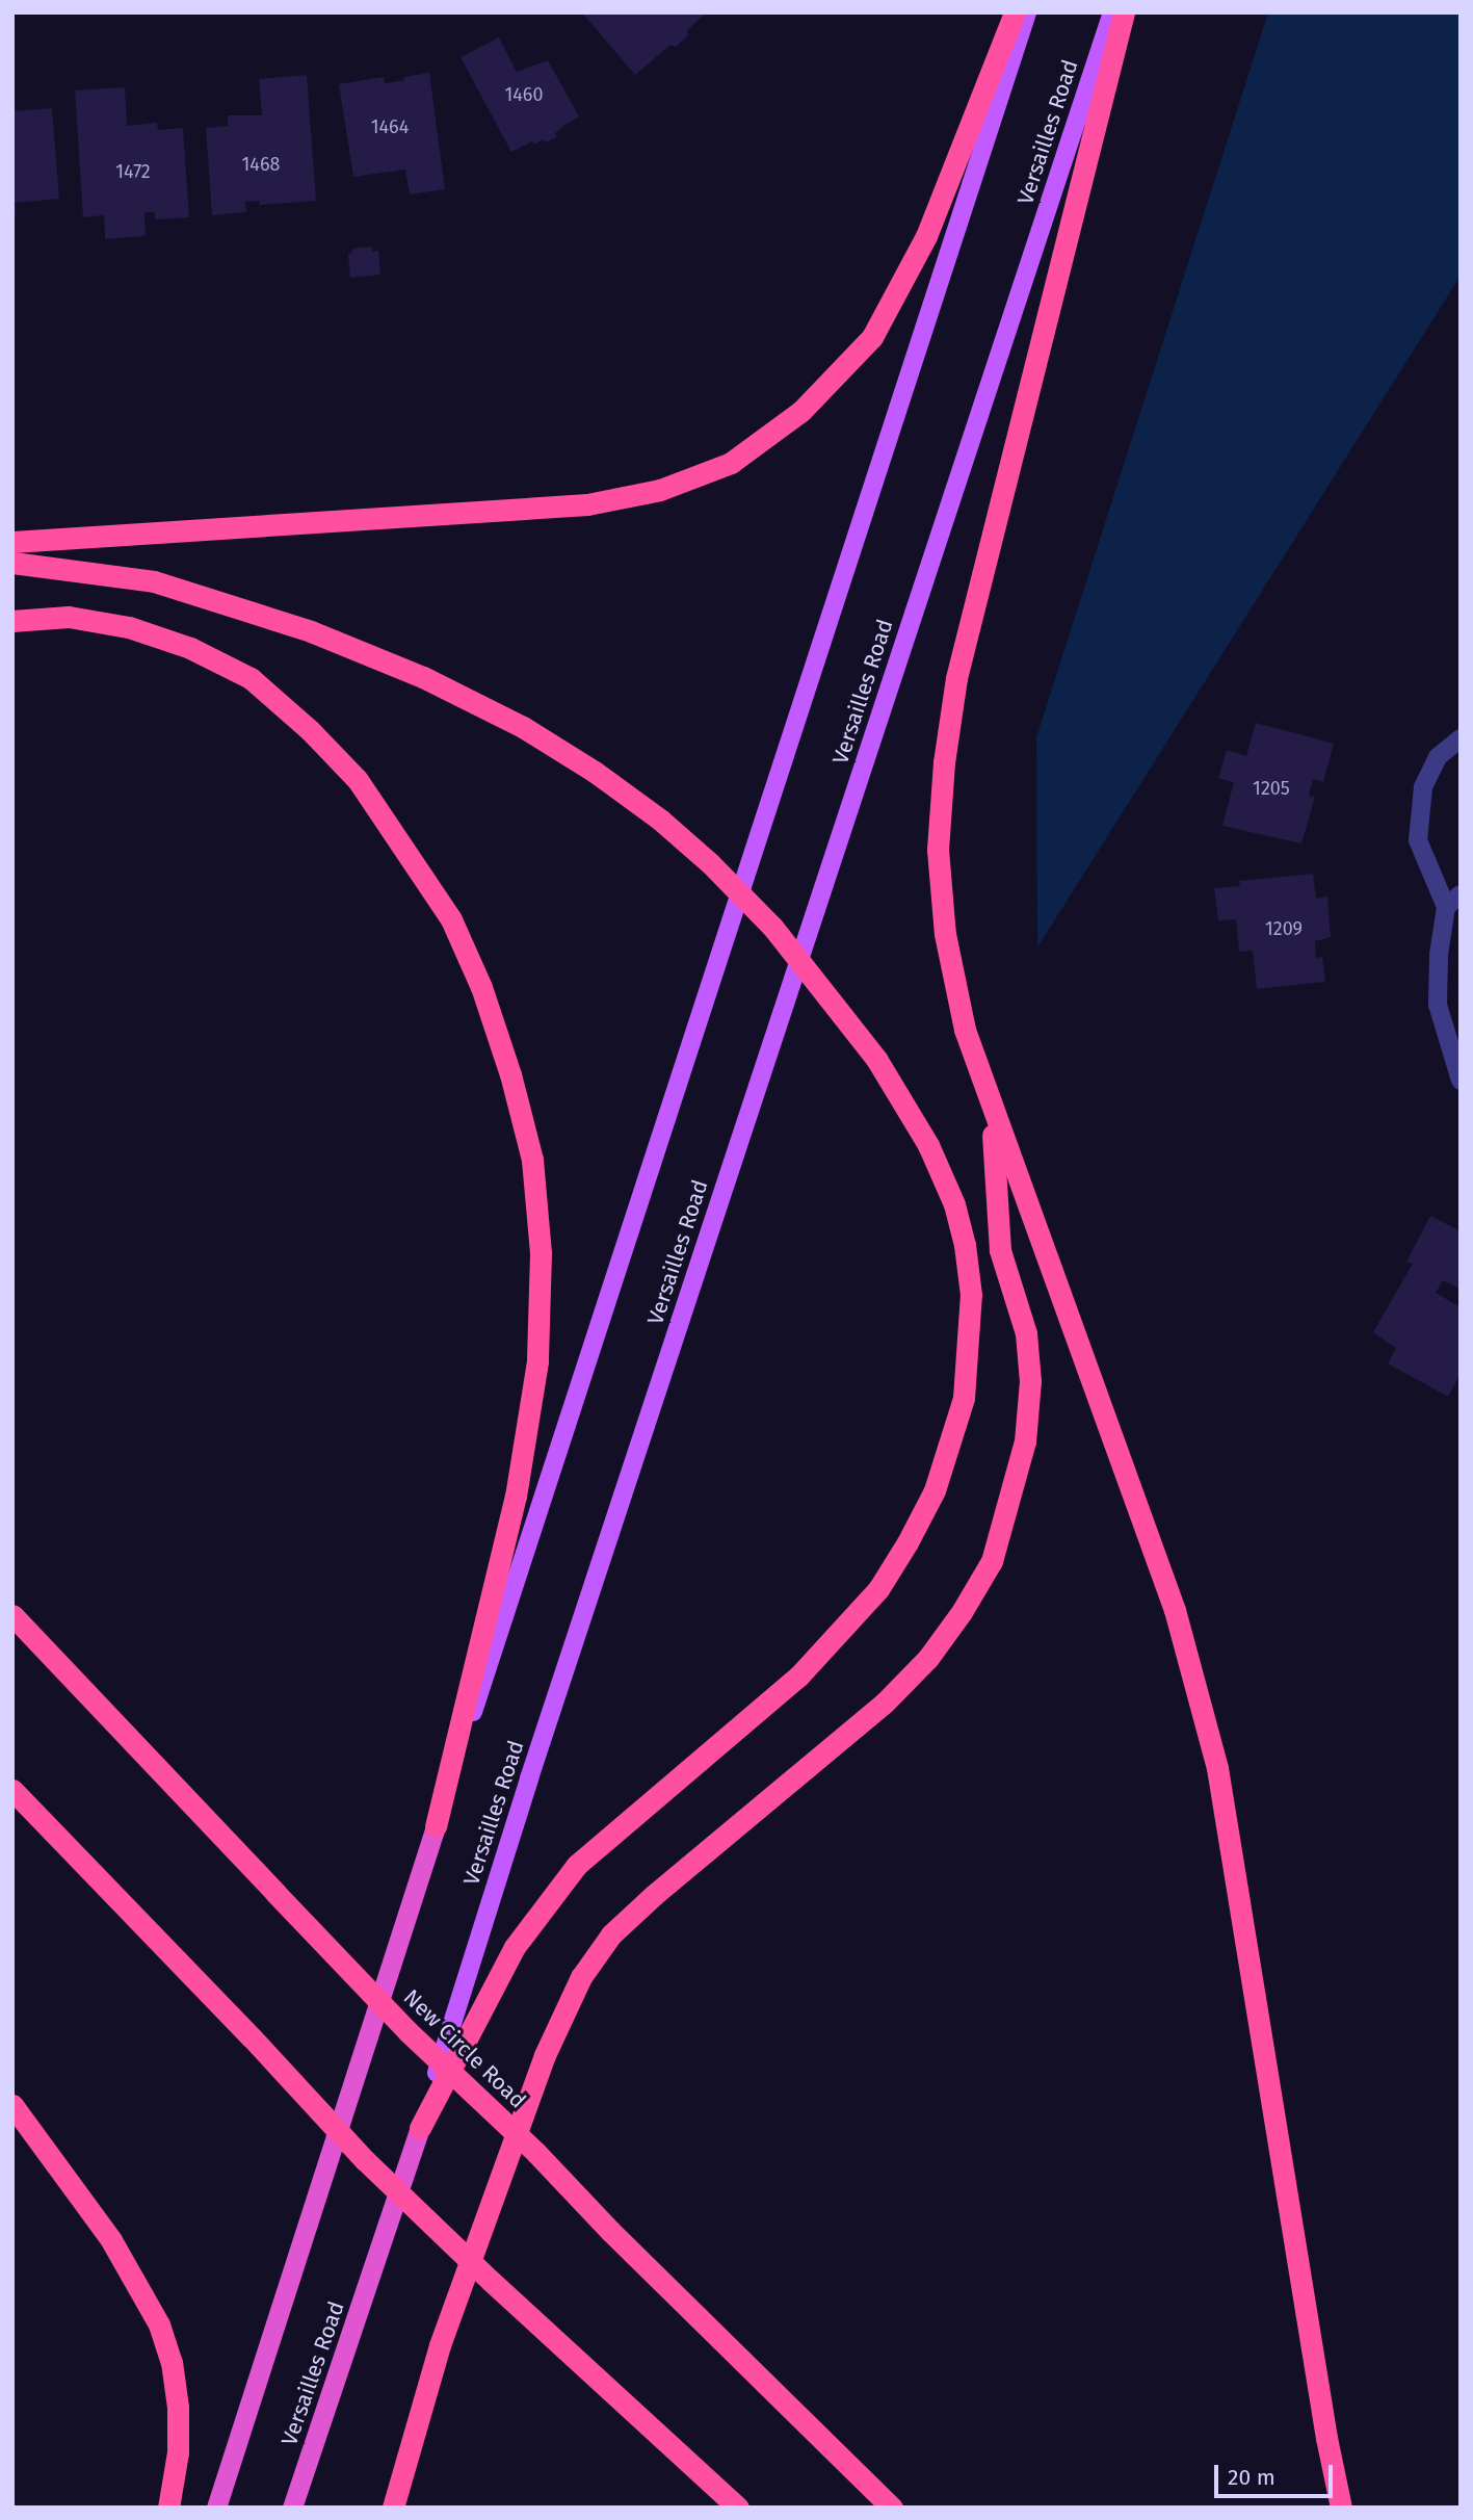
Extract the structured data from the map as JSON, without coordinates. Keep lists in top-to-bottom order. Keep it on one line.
{"streets":{"highway":["Versailles Road","New Circle Road"]},"house_numbers":["1460","1464","1468","1472","1205","1209"],"scale_bar":"20 m"}
